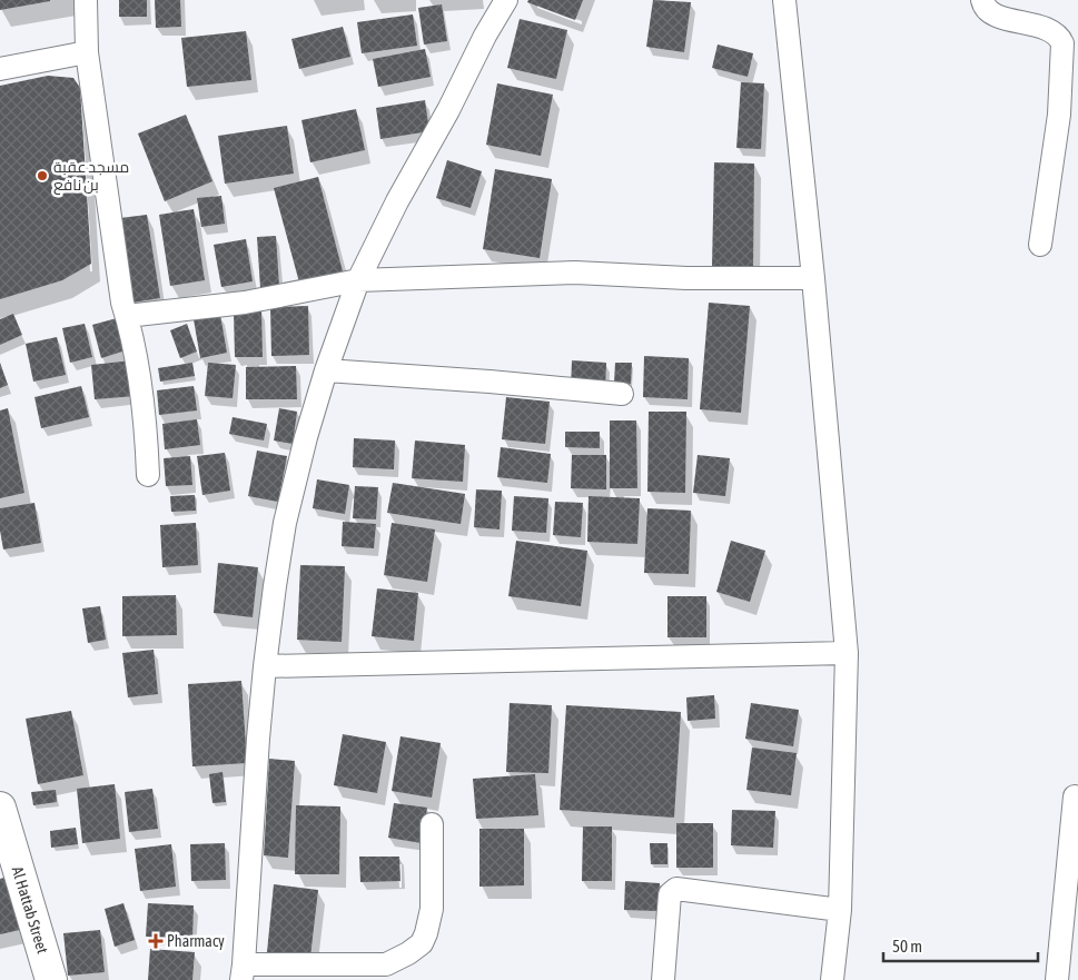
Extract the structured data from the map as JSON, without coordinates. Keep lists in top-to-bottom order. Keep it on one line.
{"streets":{"street":["Al Hattab Street"]},"places":{"other":["مسجد عقبة بن نافع"],"health":["Pharmacy"]},"scale_bar":"50 m"}
